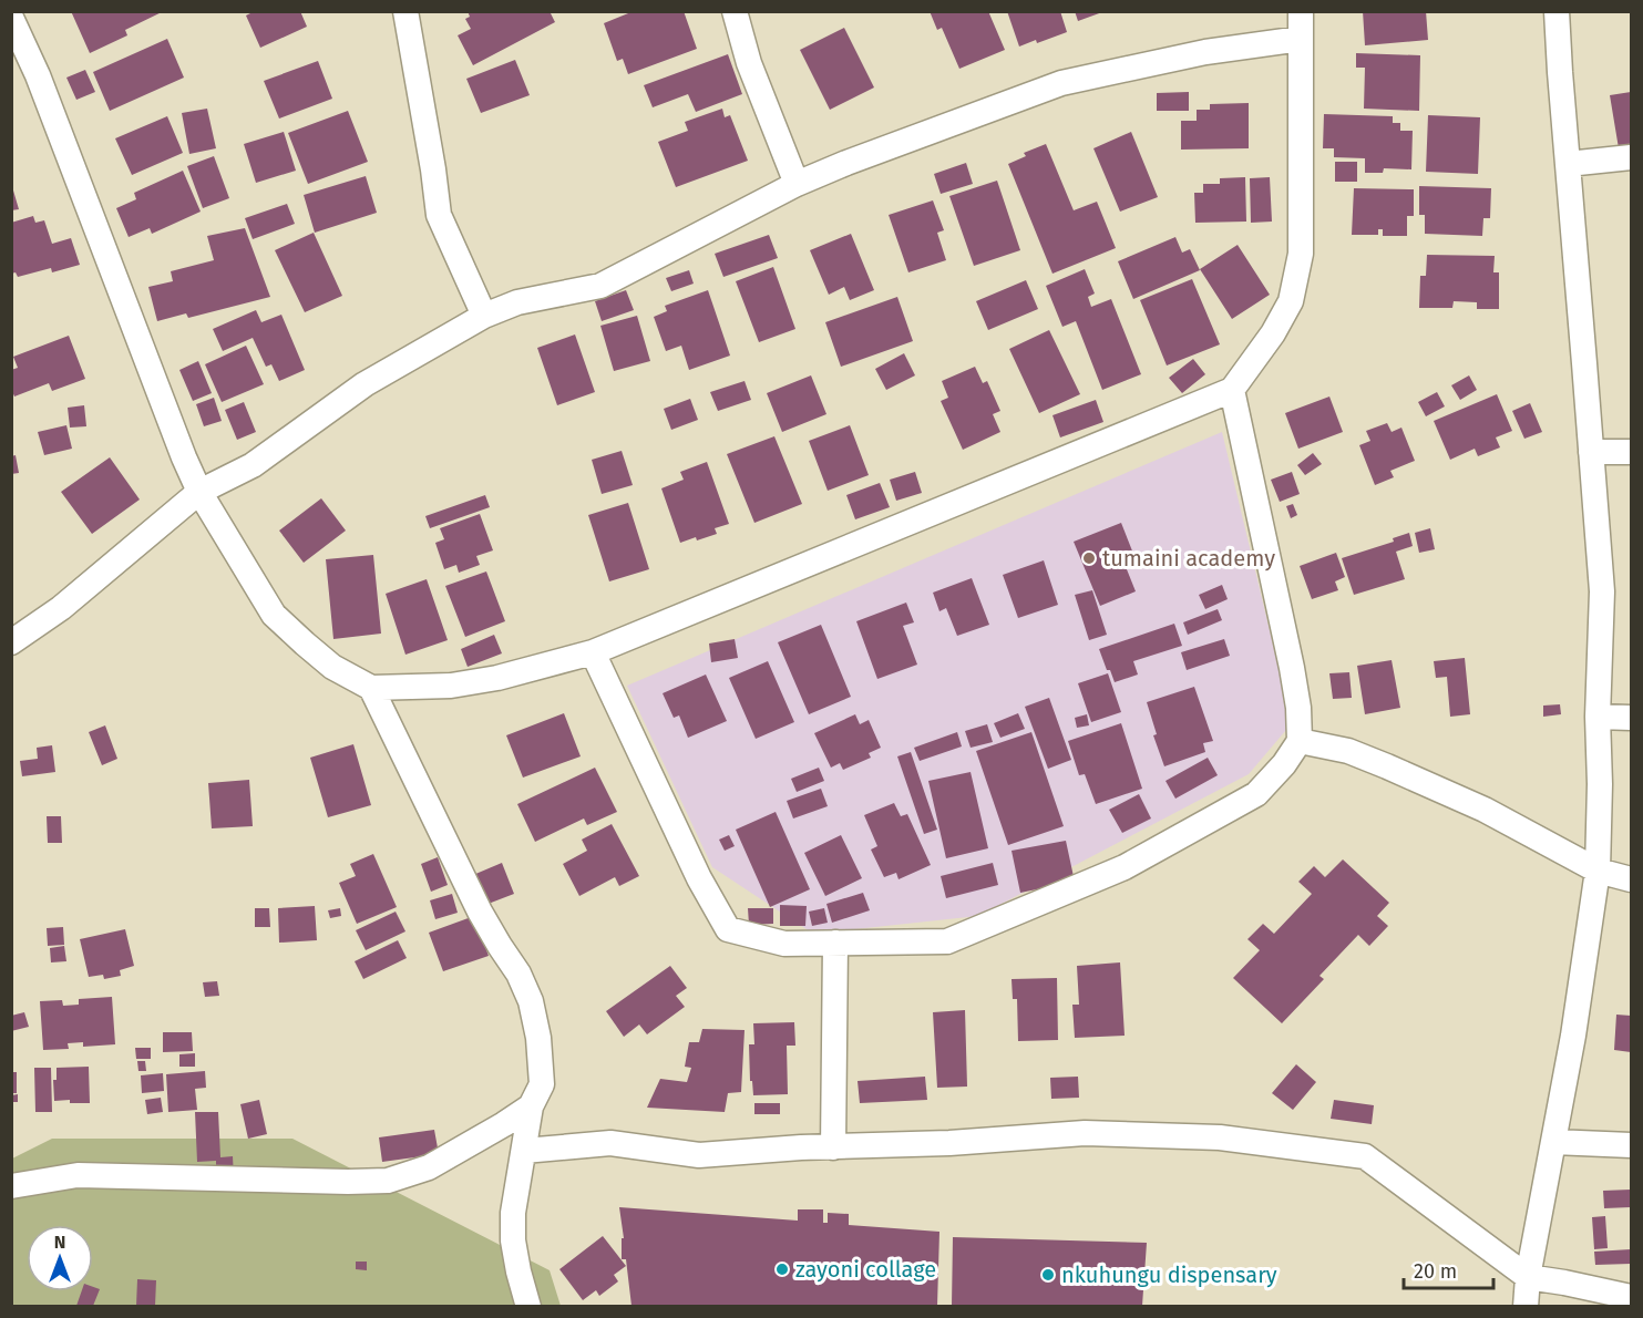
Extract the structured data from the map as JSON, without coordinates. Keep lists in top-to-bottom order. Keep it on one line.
{"places":["tumaini academy","zayoni collage","nkuhungu dispensary"],"scale_bar":"20 m","north":"top"}
